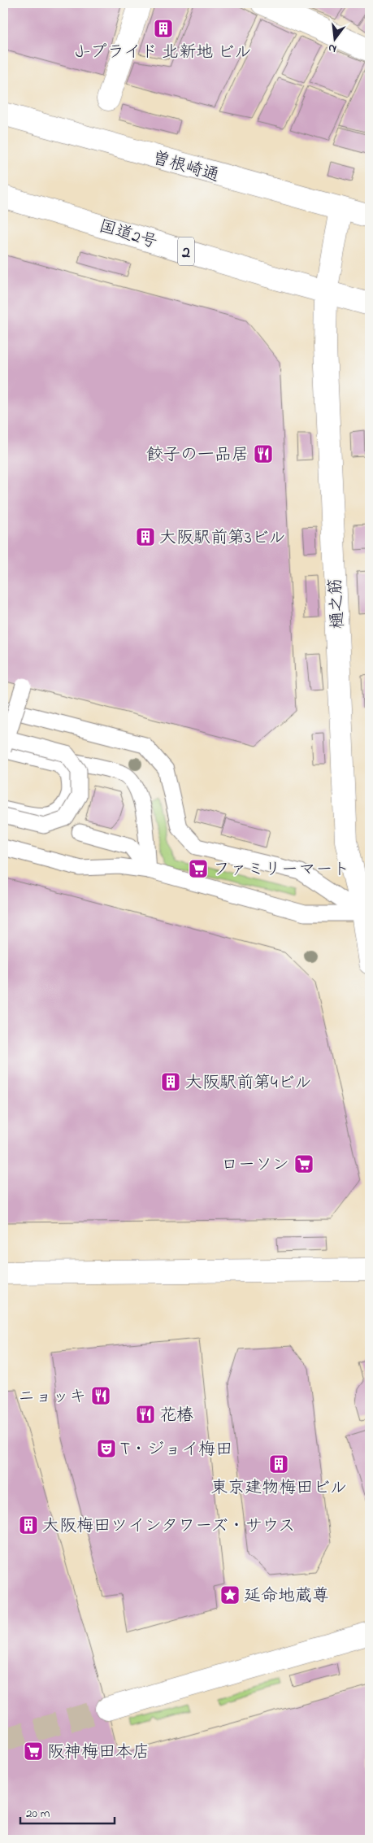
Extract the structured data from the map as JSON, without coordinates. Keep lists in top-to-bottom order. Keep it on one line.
{"streets":{"main road":["曽根崎通","国道2号","2","樋之筋"]},"crossings":[["曽根崎通","樋之筋"],["国道2号","樋之筋"]],"places":{"building":["J-プライド 北新地 ビル","大阪駅前第3ビル","大阪駅前第4ビル","東京建物梅田ビル","大阪梅田ツインタワーズ・サウス"],"restaurant":["餃子の一品居","ニョッキ","花椿"],"supermarket":["ファミリーマート","ローソン","阪神梅田本店"],"theatre":["T・ジョイ梅田"],"place":["延命地蔵尊"]},"scale_bar":"20 m","north":"bottom"}
